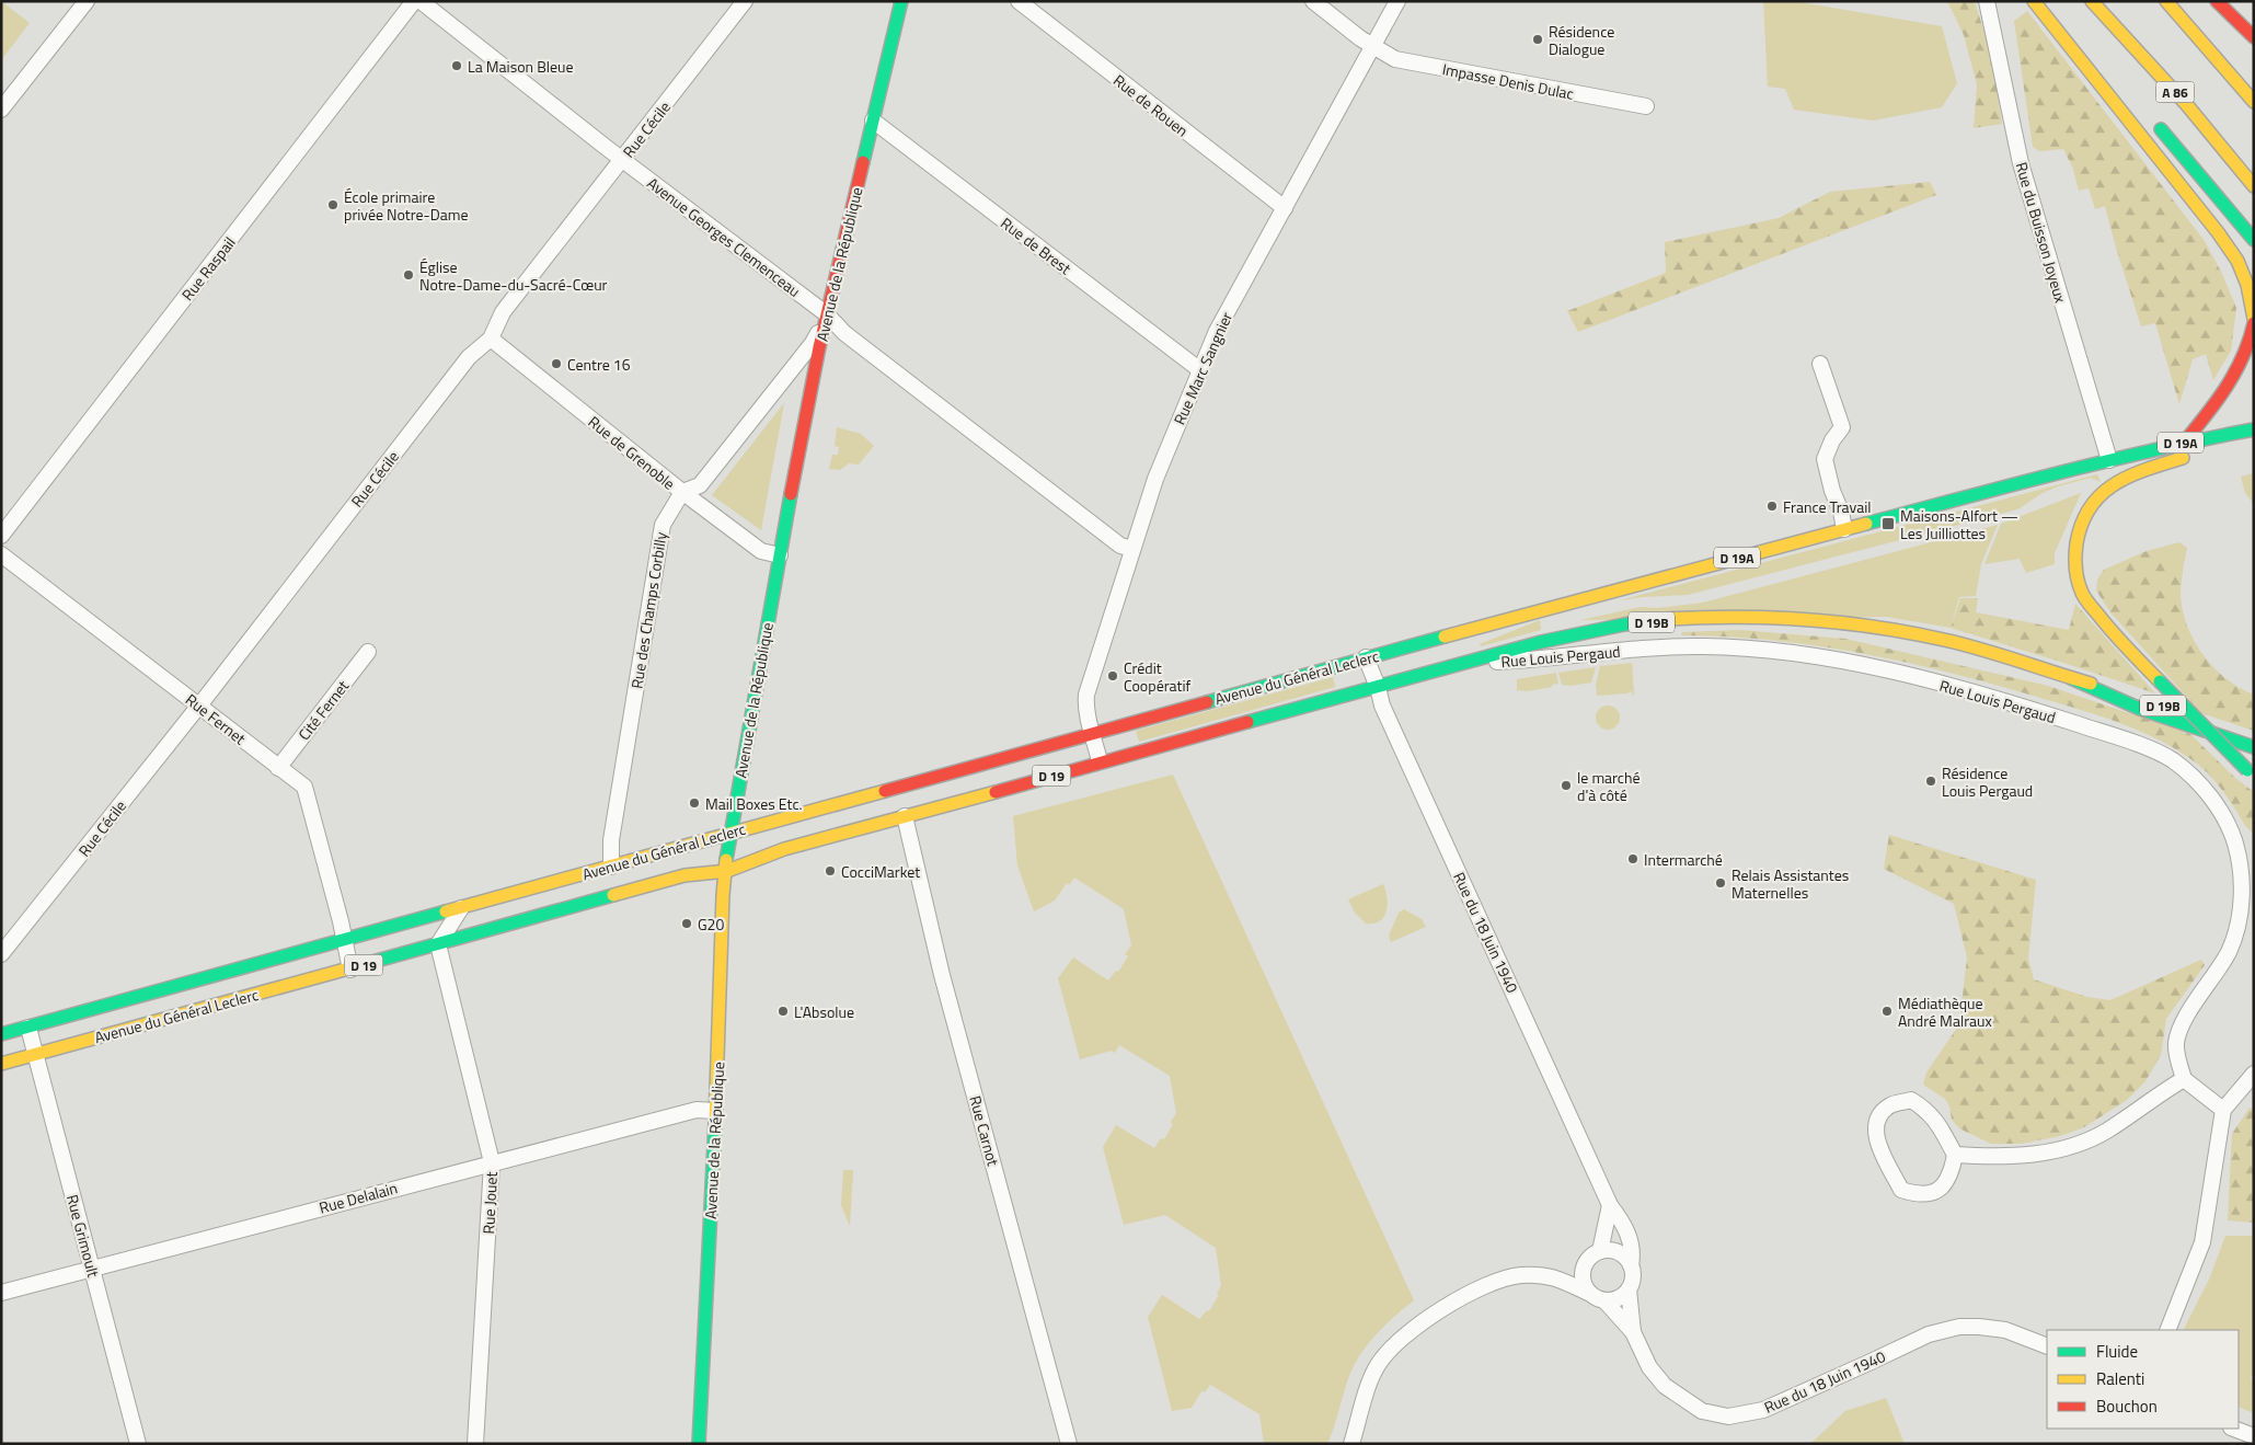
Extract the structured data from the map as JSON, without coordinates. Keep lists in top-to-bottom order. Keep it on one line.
{"streets":{"main road":["A 86","Avenue de la République","D 19A","D 19B","Avenue du Général Leclerc","D 19"],"street":["Impasse Denis Dulac","Rue de Rouen","Rue Cécile","Rue du Buisson Joyeux","Avenue Georges Clemenceau","Rue de Brest","Rue Raspail","Rue Marc Sangnier","Rue de Grenoble","Rue des Champs Corbilly","Rue Louis Pergaud","Cité Fernet","Rue Fernet","Rue du 18 Juin 1940","Rue Carnot","Rue Delalain","Rue Jouet","Rue Grimoult"]},"crossings":[["Impasse Denis Dulac","Rue Marc Sangnier"],["Rue de Rouen","Rue Marc Sangnier"],["Rue Cécile","Avenue Georges Clemenceau"],["Rue Cécile","Rue de Grenoble"],["Rue Cécile","Rue Fernet"],["Rue du Buisson Joyeux","Avenue du Général Leclerc"],["Avenue Georges Clemenceau","Avenue de la République"],["Avenue Georges Clemenceau","Rue Marc Sangnier"],["Avenue Georges Clemenceau","Rue des Champs Corbilly"],["Rue de Brest","Avenue de la République"],["Rue de Brest","Rue Marc Sangnier"],["Avenue de la République","Rue de Grenoble"],["Avenue de la République","Rue des Champs Corbilly"],["Avenue de la République","Avenue du Général Leclerc"],["Avenue de la République","Rue Delalain"],["Rue Marc Sangnier","Avenue du Général Leclerc"],["Rue de Grenoble","Rue des Champs Corbilly"],["Rue des Champs Corbilly","Avenue du Général Leclerc"],["D 19B","Avenue du Général Leclerc"],["Rue Louis Pergaud","Avenue du Général Leclerc"],["Avenue du Général Leclerc","Rue Fernet"],["Avenue du Général Leclerc","Rue du 18 Juin 1940"],["Avenue du Général Leclerc","Rue Carnot"],["Avenue du Général Leclerc","Rue Jouet"],["Avenue du Général Leclerc","Rue Grimoult"],["Cité Fernet","Rue Fernet"],["Rue Delalain","Rue Jouet"],["Rue Delalain","Rue Grimoult"]],"places":{"other":["Résidence Dialogue","La Maison Bleue","École primaire privée Notre-Dame","Église Notre-Dame-du-Sacré-Cœur","Centre 16","France Travail","Crédit Coopératif","Résidence Louis Pergaud","le marché d'à côté","Mail Boxes Etc.","Intermarché","CocciMarket","Relais Assistantes Maternelles","G20","L'Absolue","Médiathèque André Malraux"],"transit":["Maisons-Alfort — Les Juilliottes"]},"legend":["Fluide","Ralenti","Bouchon"]}
